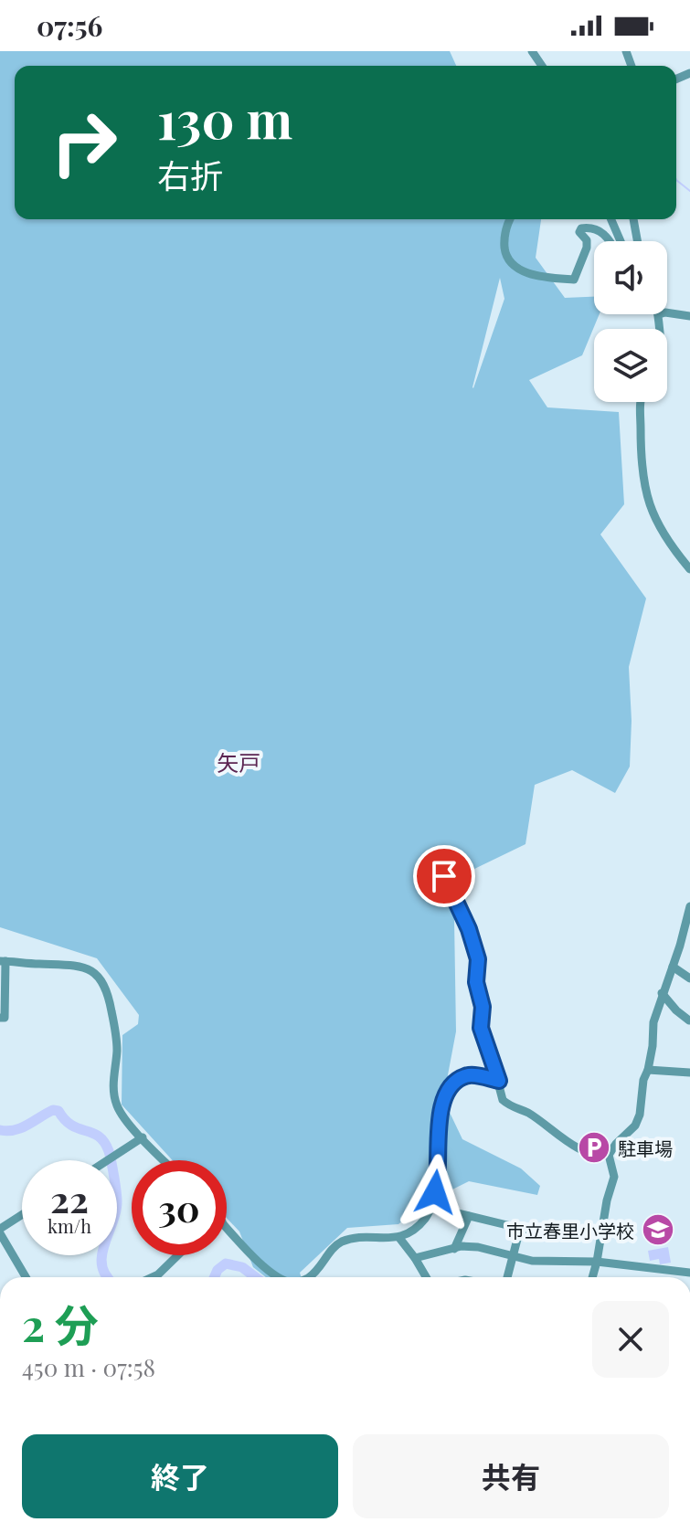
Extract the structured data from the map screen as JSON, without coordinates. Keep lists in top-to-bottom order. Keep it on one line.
{"districts":["矢戸"],"places":{"parking":["駐車場"],"school or university":["市立春里小学校"]},"page":{"status":"07:56","turn":["130 m","右折"],"speed":"22 km/h","limit":"30","heading":["2 分","450 m · 07:58"],"buttons":["終了","共有"]}}
